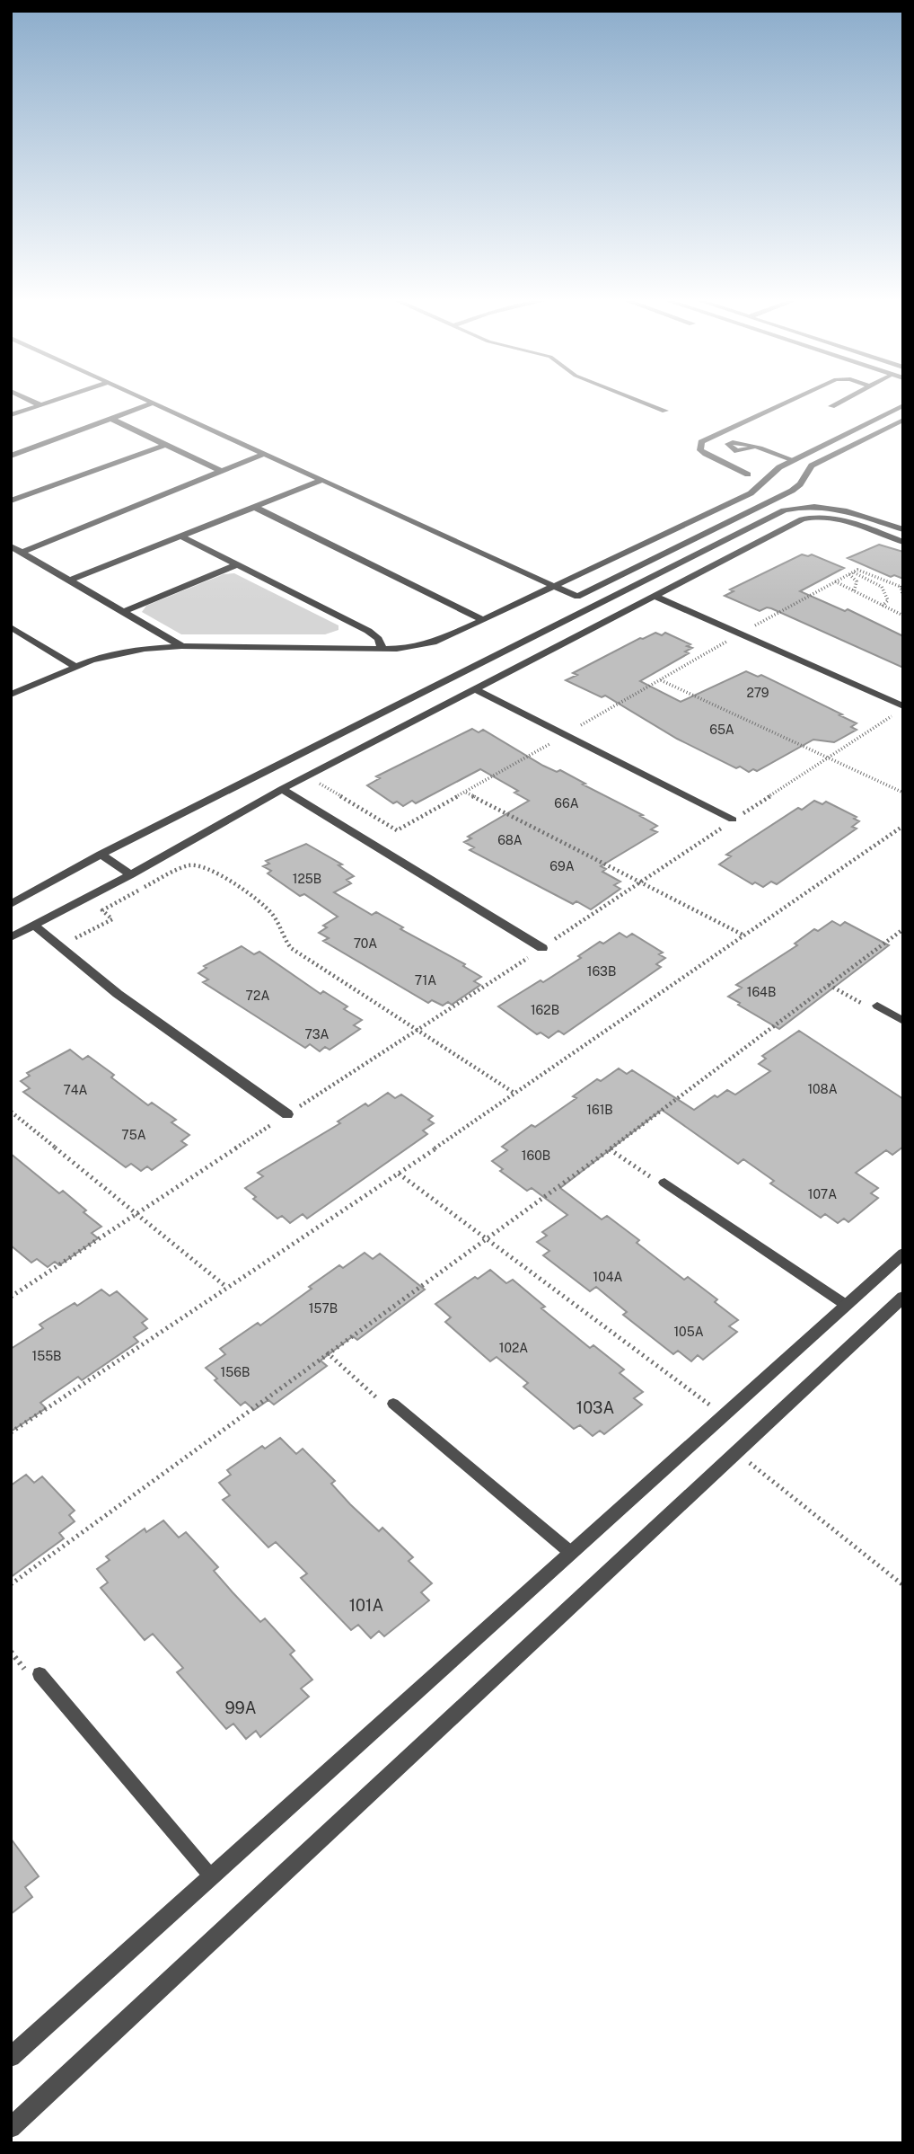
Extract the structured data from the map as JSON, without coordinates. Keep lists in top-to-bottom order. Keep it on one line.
{"house_numbers":["279","65A","66A","68A","69A","125B","70A","163B","71A","164B","72A","162B","73A","108A","74A","161B","75A","160B","107A","104A","157B","105A","102A","155B","156B","103A","101A","99A"]}
